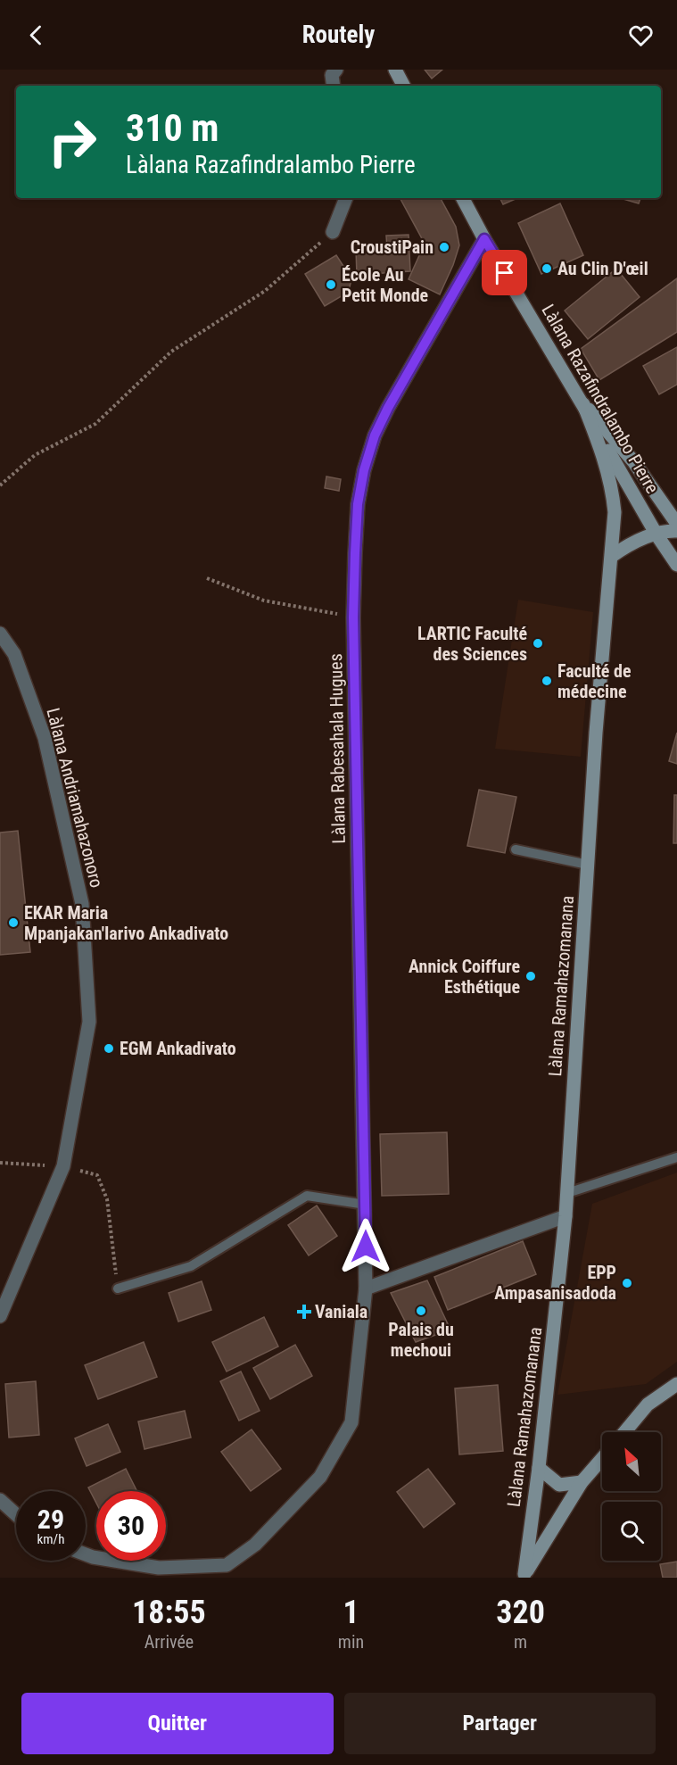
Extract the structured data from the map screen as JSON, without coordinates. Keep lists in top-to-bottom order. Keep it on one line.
{"streets":{"main road":["Làlana Razafindralambo Pierre","Làlana Ramahazomanana"],"street":["Làlana Rabesahala Hugues","Làlana Andriamahazonoro"]},"crossings":[["Làlana Razafindralambo Pierre","Làlana Rabesahala Hugues"],["Làlana Razafindralambo Pierre","Làlana Ramahazomanana"]],"places":{"other":["CroustiPain","Au Clin D'œil","École Au Petit Monde","LARTIC Faculté des Sciences","Faculté de médecine","EKAR Maria Mpanjakan'Iarivo Ankadivato","Annick Coiffure Esthétique","EGM Ankadivato","EPP Ampasanisadoda","Palais du mechoui"],"health":["Vaniala"]},"north":"top left","page":{"header":"Routely","turn":["310 m","Làlana Razafindralambo Pierre"],"speed":"29 km/h","limit":"30","eta":["18:55","Arrivée","1","min","320","m"],"buttons":["Quitter","Partager"]}}
